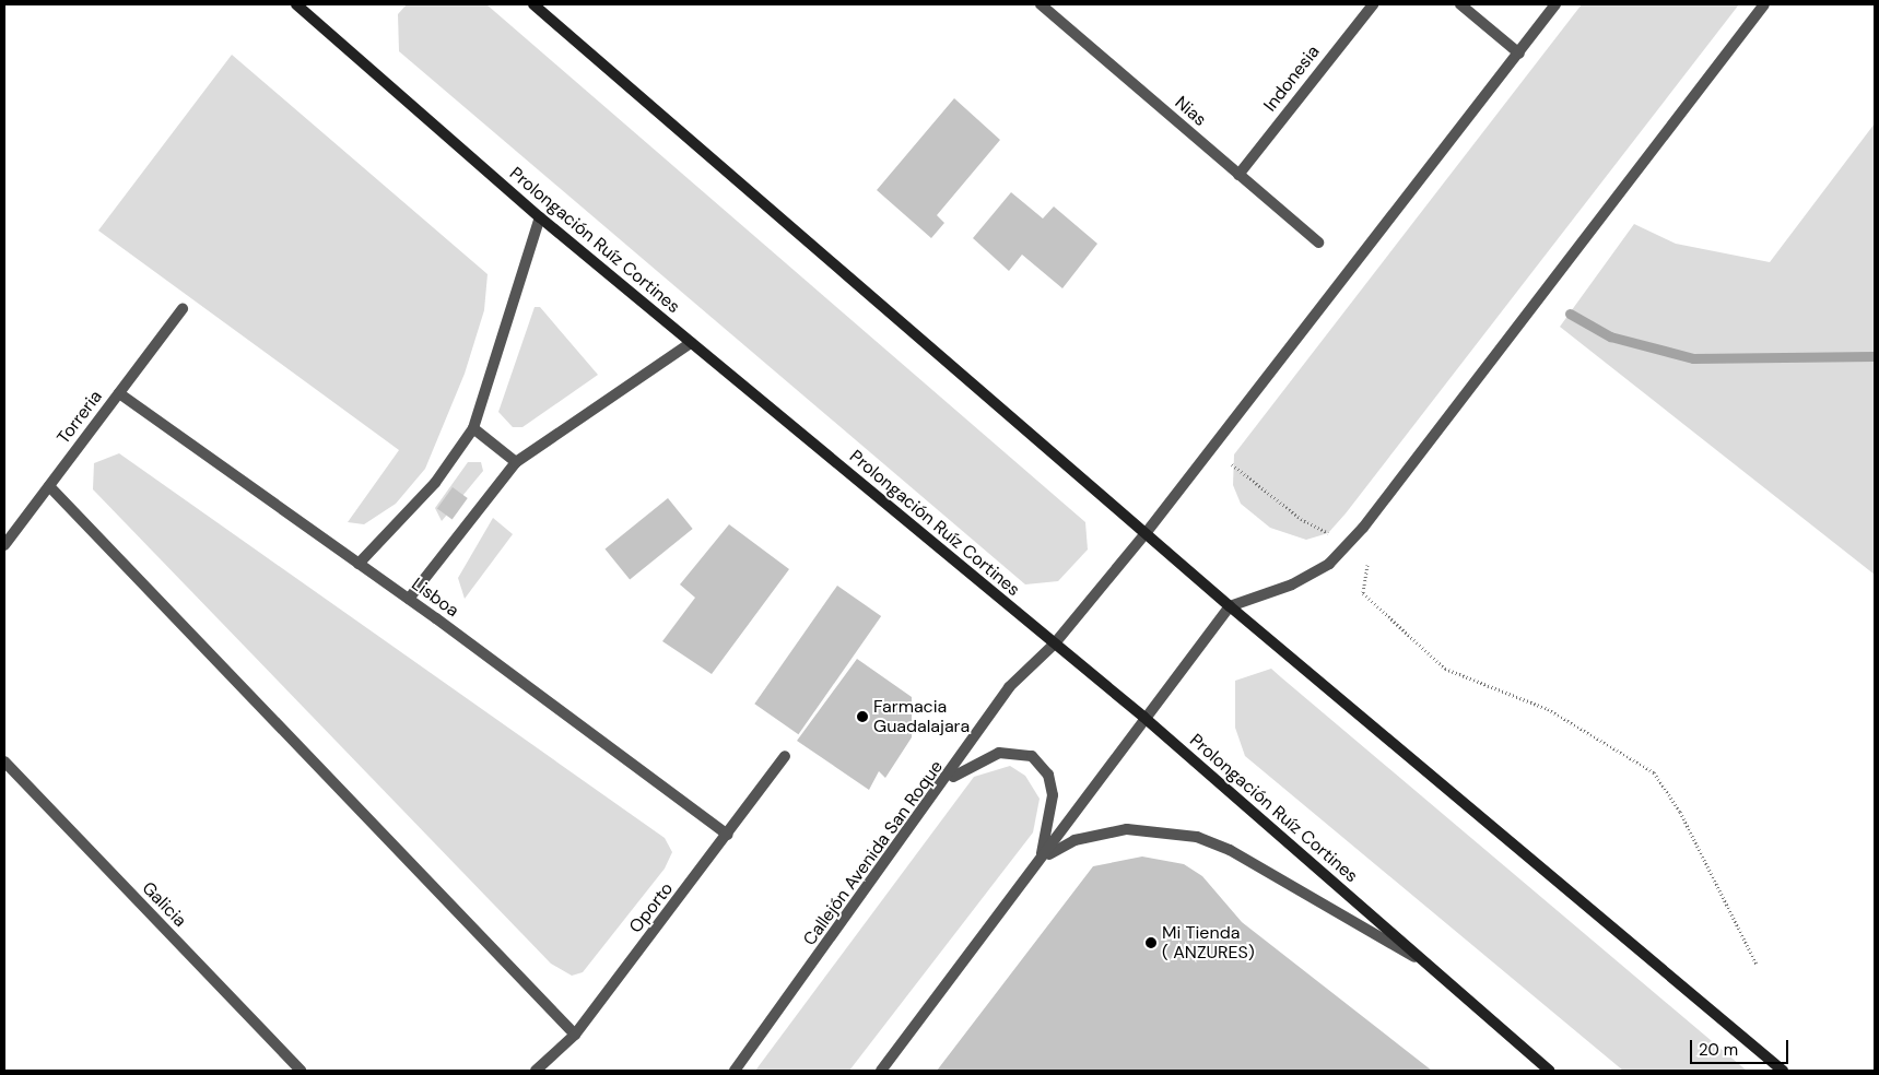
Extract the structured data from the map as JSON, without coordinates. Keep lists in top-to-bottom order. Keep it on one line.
{"streets":{"main road":["Prolongación Ruíz Cortines"],"street":["Indonesia","Nias","Torreria","Lisboa","Callejón Avenida San Roque","Galicia","Oporto"]},"crossings":[["Indonesia","Nias"],["Prolongación Ruíz Cortines","Callejón Avenida San Roque"],["Torreria","Lisboa"],["Lisboa","Oporto"]],"places":["Farmacia Guadalajara","Mi Tienda ( ANZURES)"],"scale_bar":"20 m"}
